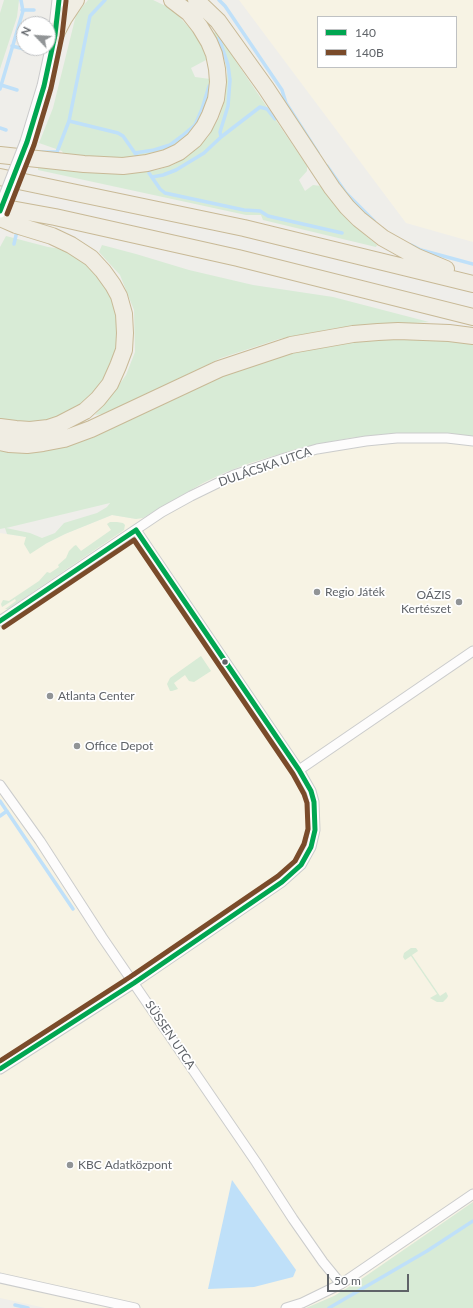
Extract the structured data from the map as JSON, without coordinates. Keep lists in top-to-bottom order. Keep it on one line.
{"streets":{"street":["DULÁCSKA UTCA","SÜSSEN UTCA"]},"places":["Regio Játék","OÁZIS Kertészet","Atlanta Center","Office Depot","KBC Adatközpont"],"lines":["transit line 140","transit line 140B"],"legend":["140","140B"],"scale_bar":"50 m","north":"top left"}
